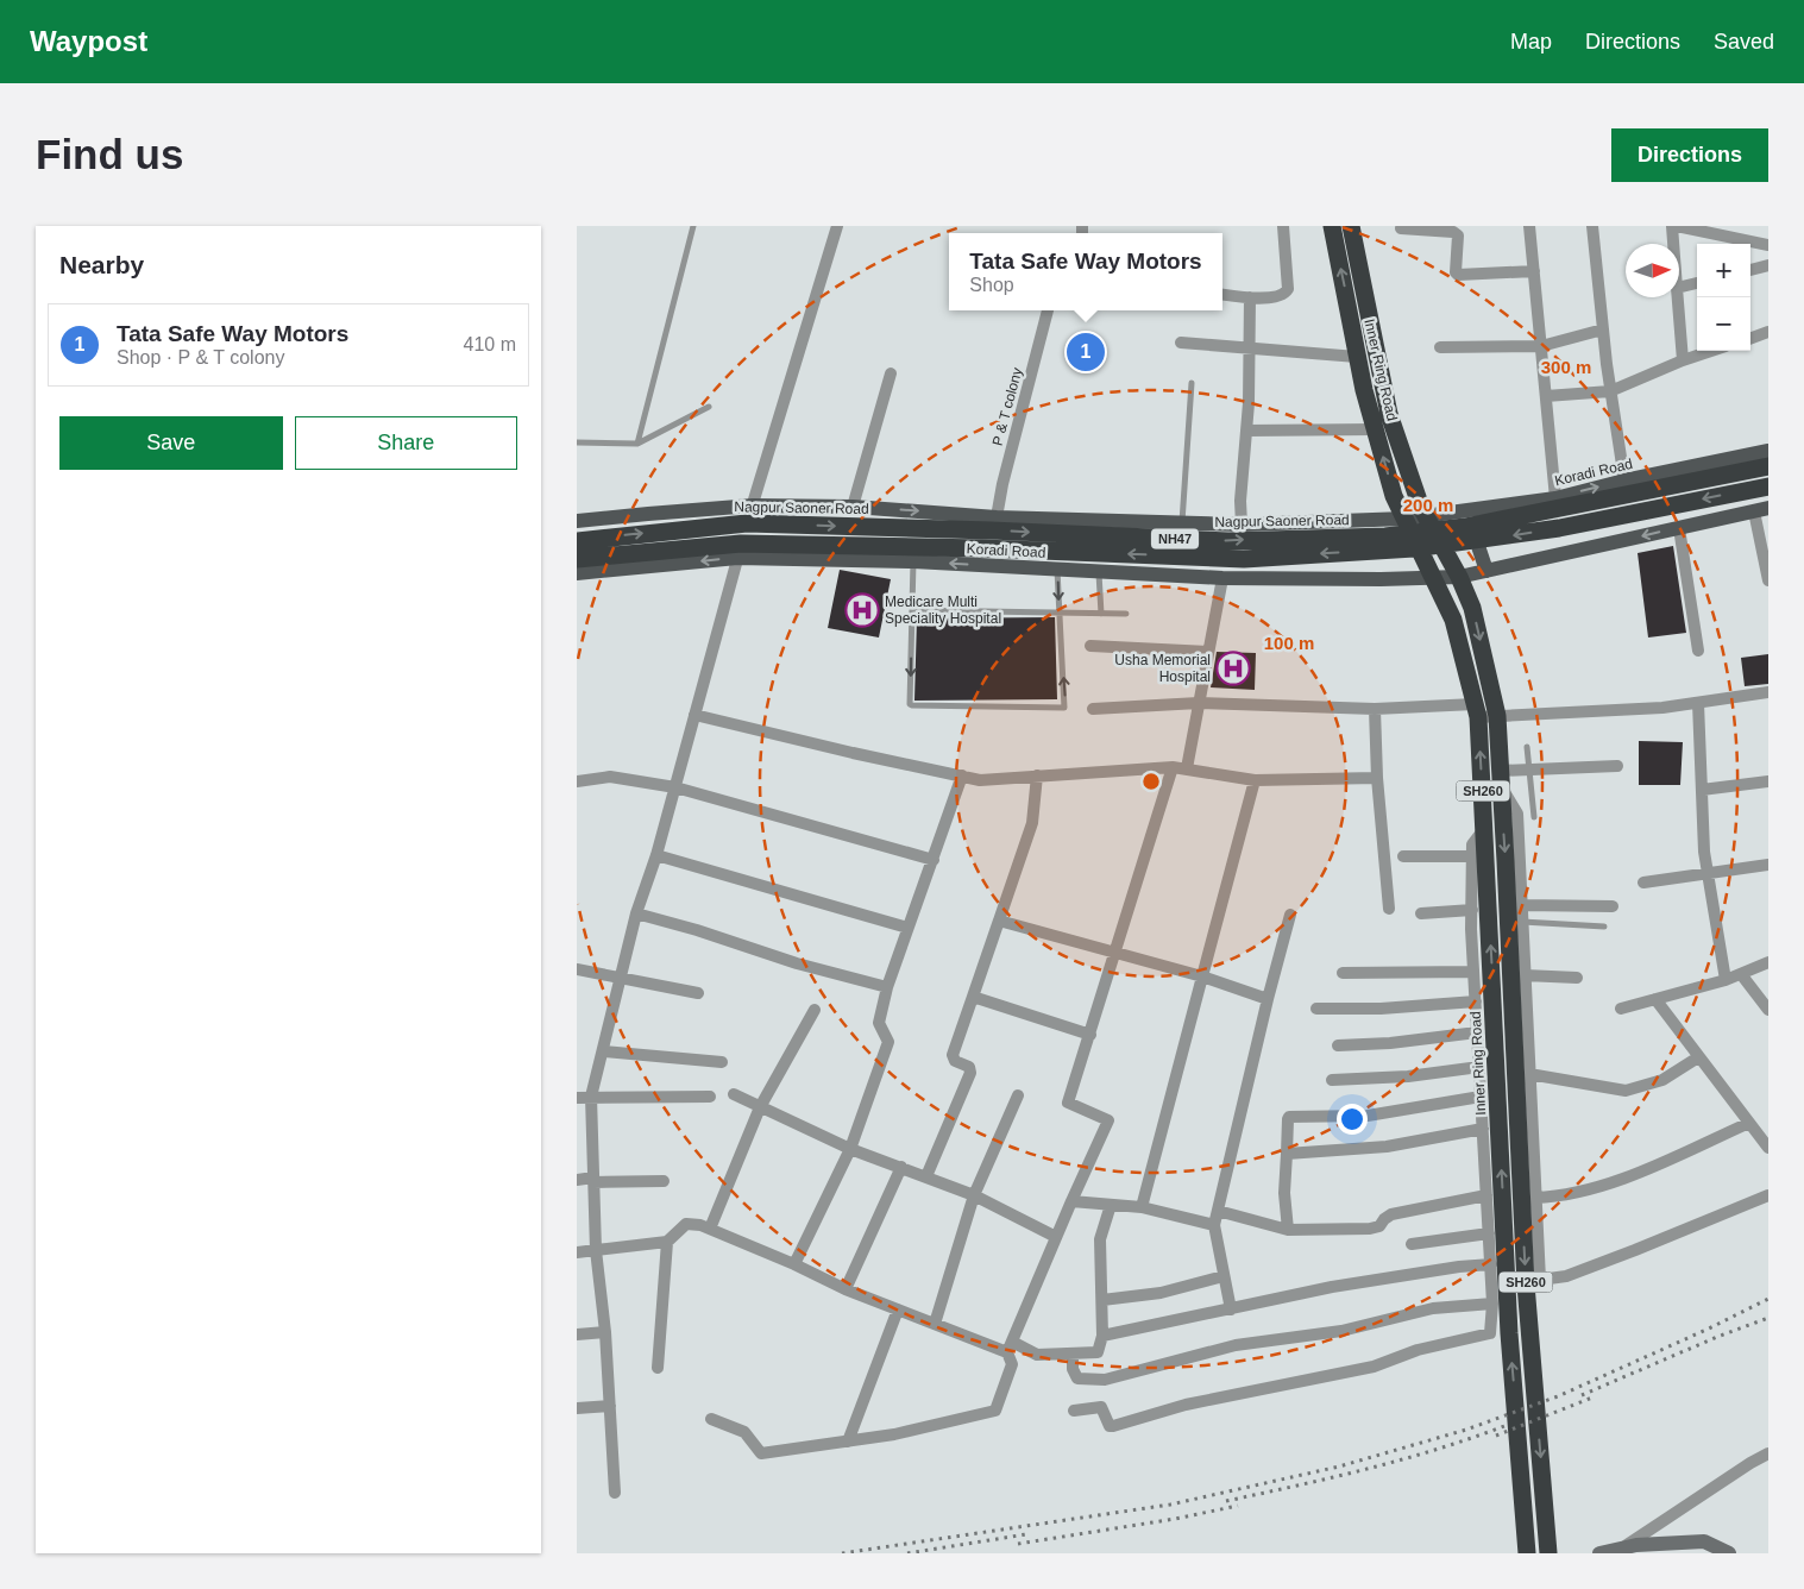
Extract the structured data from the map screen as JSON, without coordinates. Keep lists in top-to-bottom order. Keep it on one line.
{"streets":{"highway":["Inner Ring Road","Nagpur Saoner Road","NH47","SH260"],"main road":["Koradi Road"],"street":["P & T colony"]},"crossings":[["Inner Ring Road","Koradi Road"],["Inner Ring Road","SH260"],["Koradi Road","SH260"]],"places":{"hospital":["Medicare Multi Speciality Hospital","Usha Memorial Hospital"]},"north":"right","page":{"header":"Waypost","nav":["Map","Directions","Saved"],"buttons":["Directions",["Save","Share"]],"title":"Find us","heading":"Nearby","popup":["Tata Safe Way Motors","Shop"],"map_buttons":["+","−"],"list":[{"mark":"1","name":"Tata Safe Way Motors","note":"Shop · P & T colony","value":"410 m"}],"pins":"1"},"rings":["300 m","200 m","100 m"]}
